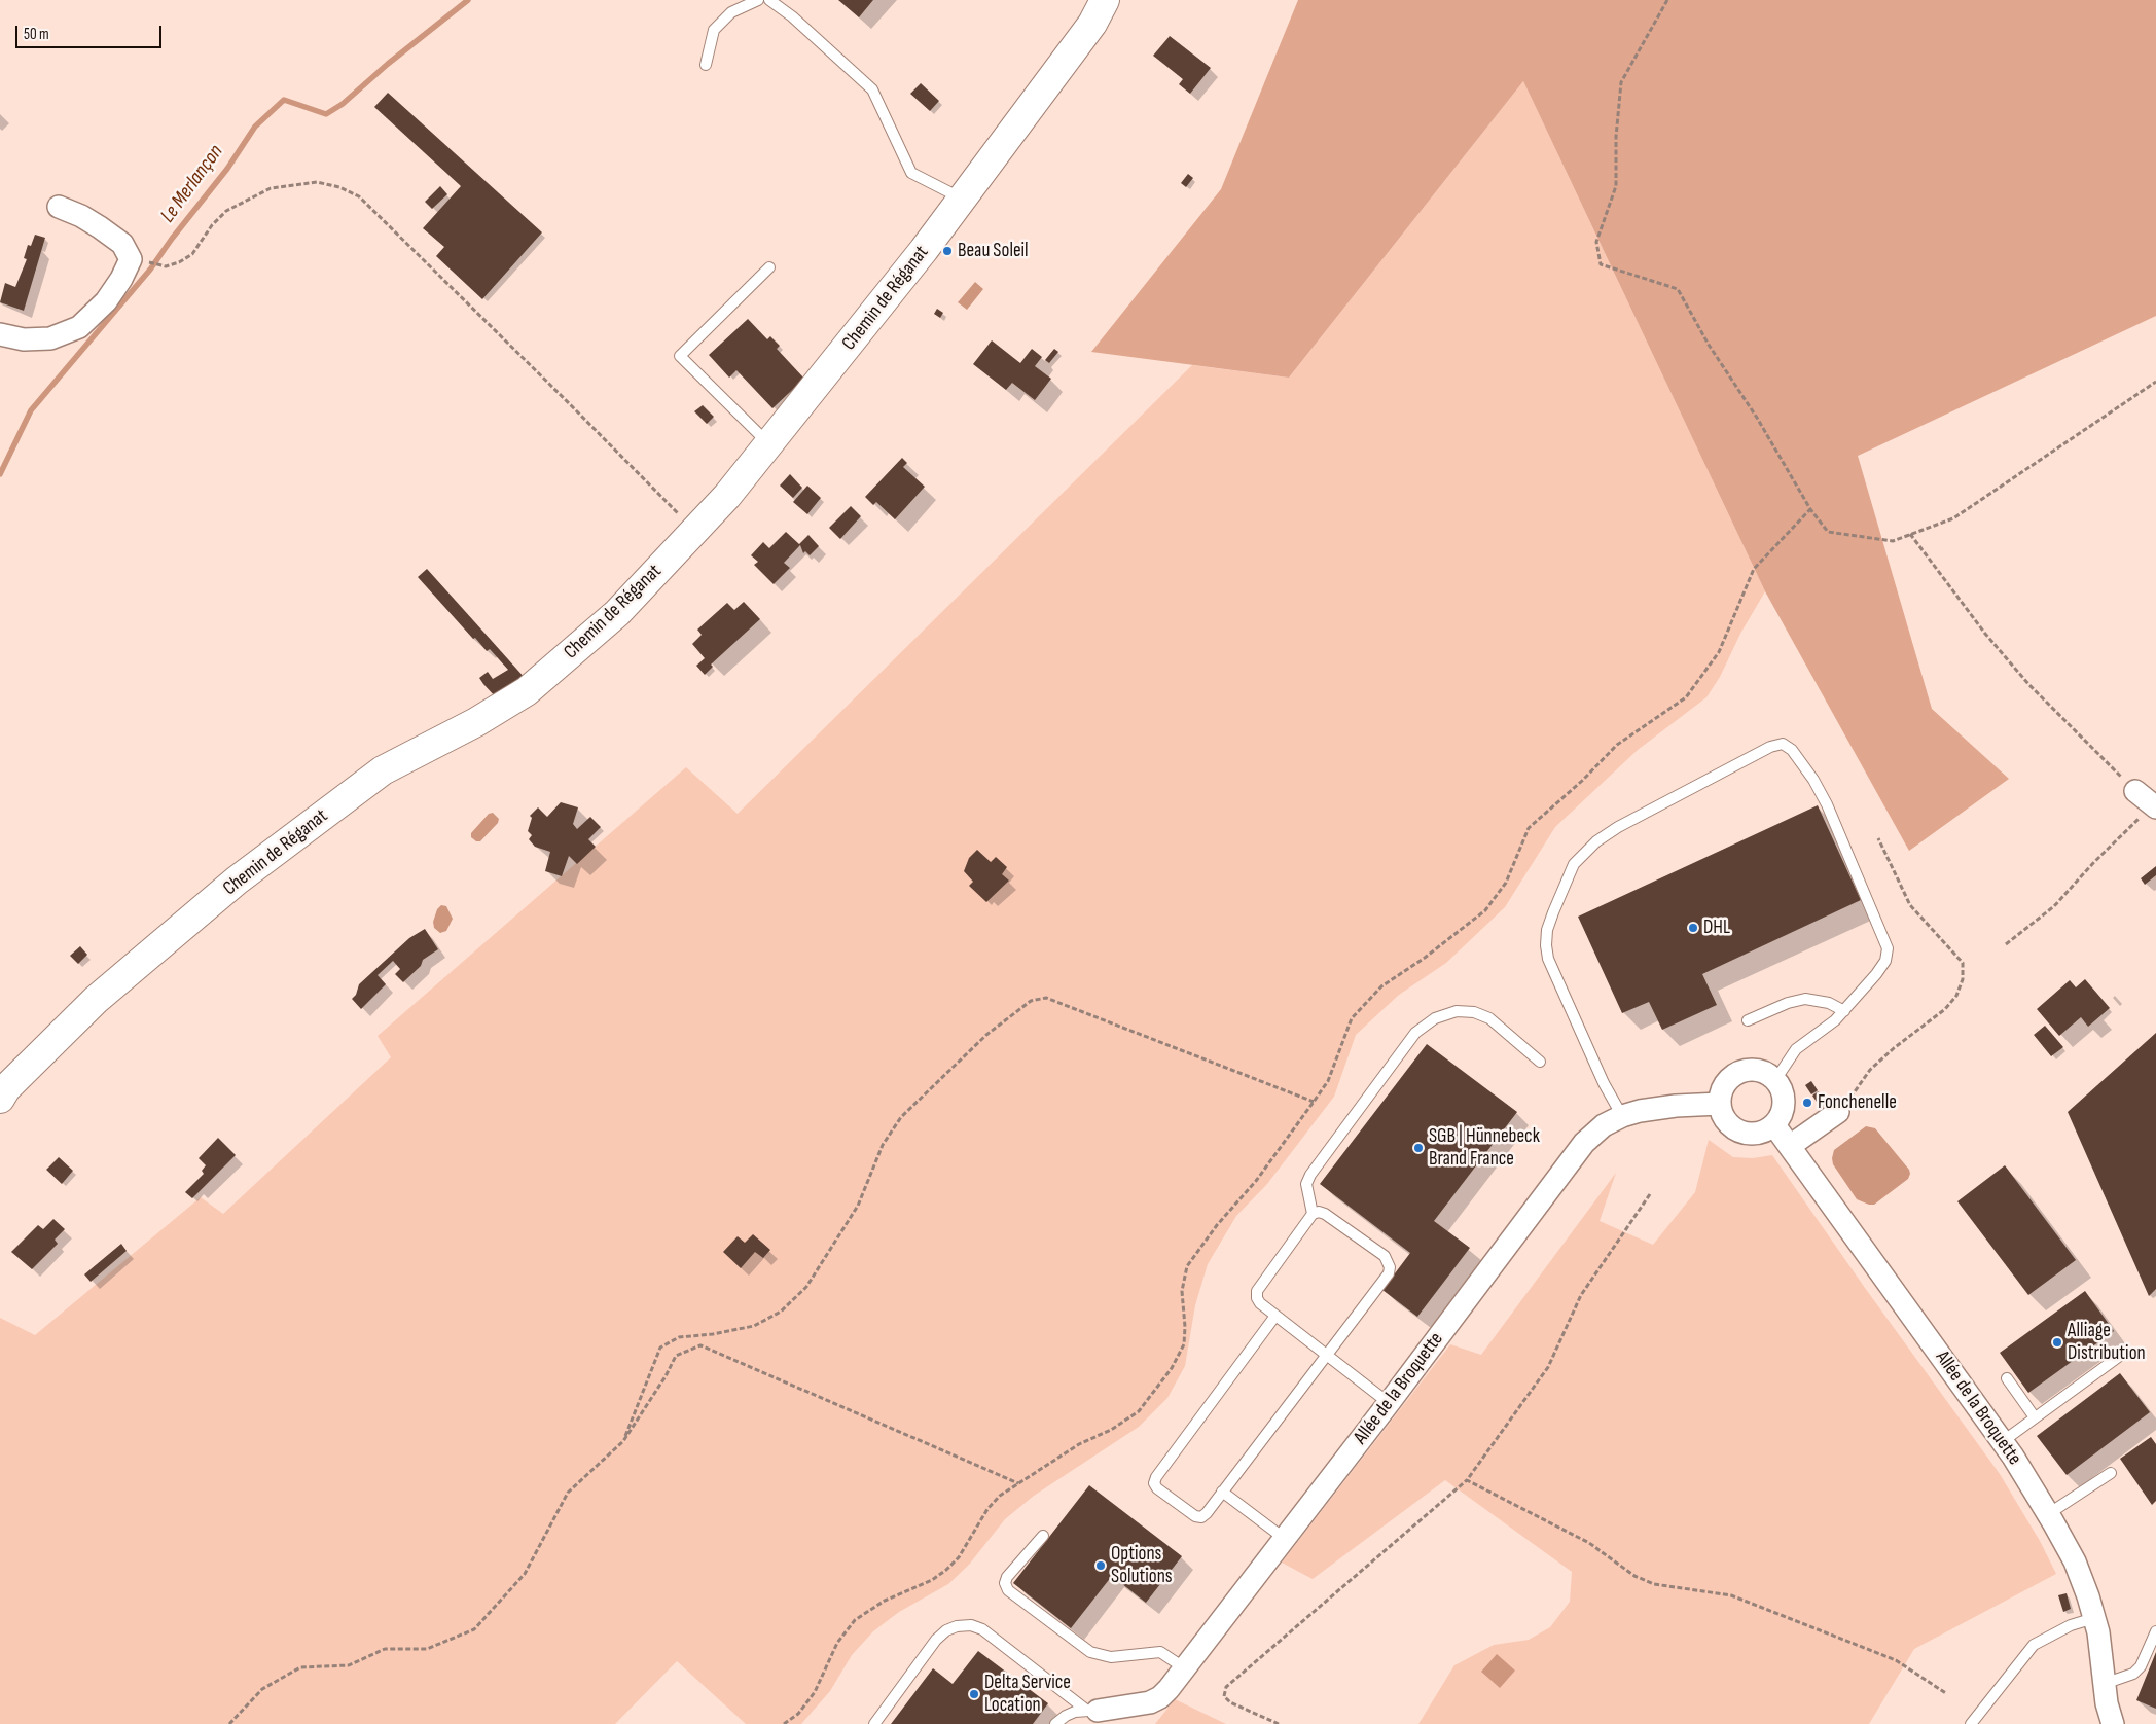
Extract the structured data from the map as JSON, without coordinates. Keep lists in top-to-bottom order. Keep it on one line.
{"streets":{"street":["Chemin de Réganat","Allée de la Broquette"]},"water":["Le Merlançon"],"places":["Beau Soleil","DHL","Fonchenelle","SGB | Hünnebeck Brand France","Alliage Distribution","Options Solutions","Delta Service Location"],"scale_bar":"50 m"}
